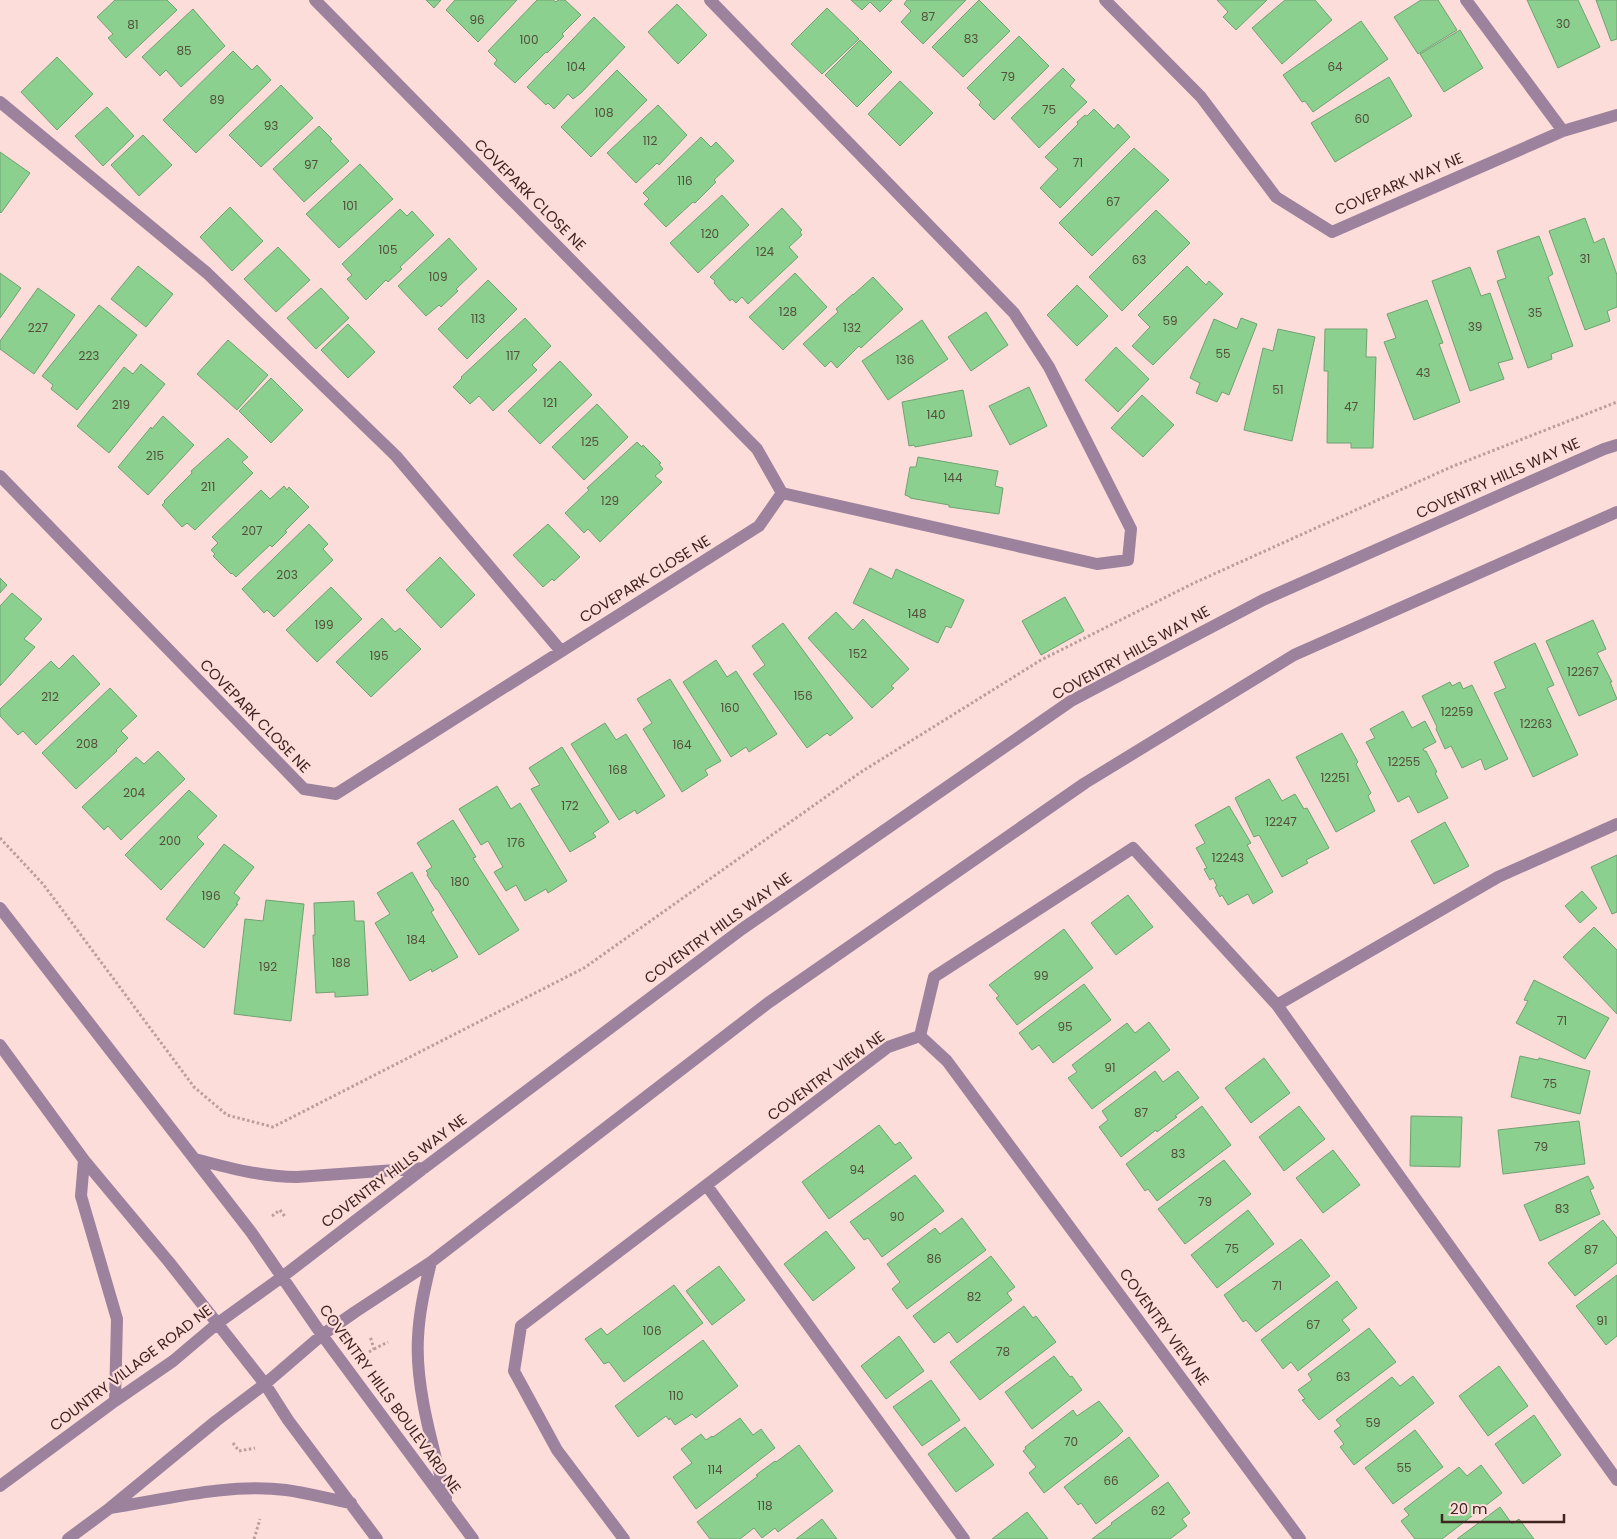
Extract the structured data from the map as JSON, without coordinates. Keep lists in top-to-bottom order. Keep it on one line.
{"streets":{"street":["COVEPARK WAY NE","COVEPARK CLOSE NE","COVENTRY HILLS WAY NE","COVENTRY VIEW NE","COUNTRY VILLAGE ROAD NE","COVENTRY HILLS BOULEVARD NE"]},"crossings":[["COVENTRY HILLS WAY NE","COUNTRY VILLAGE ROAD NE"],["COVENTRY HILLS WAY NE","COVENTRY HILLS BOULEVARD NE"],["COUNTRY VILLAGE ROAD NE","COVENTRY HILLS BOULEVARD NE"]],"house_numbers":["87","96","30","81","83","100","85","104","64","79","89","75","108","60","93","112","71","97","116","67","101","120","105","124","31","63","109","128","35","113","59","39","227","132","55","223","117","136","43","51","121","219","47","140","125","215","144","211","129","207","203","148","199","152","195","12267","156","212","160","12259","12263","208","164","12255","168","12251","204","172","12247","200","176","12243","180","196","184","188","192","99","71","95","91","75","87","79","83","94","79","83","90","75","87","86","71","82","91","67","106","78","63","110","59","70","55","114","66","118","62"],"scale_bar":"20 m"}
